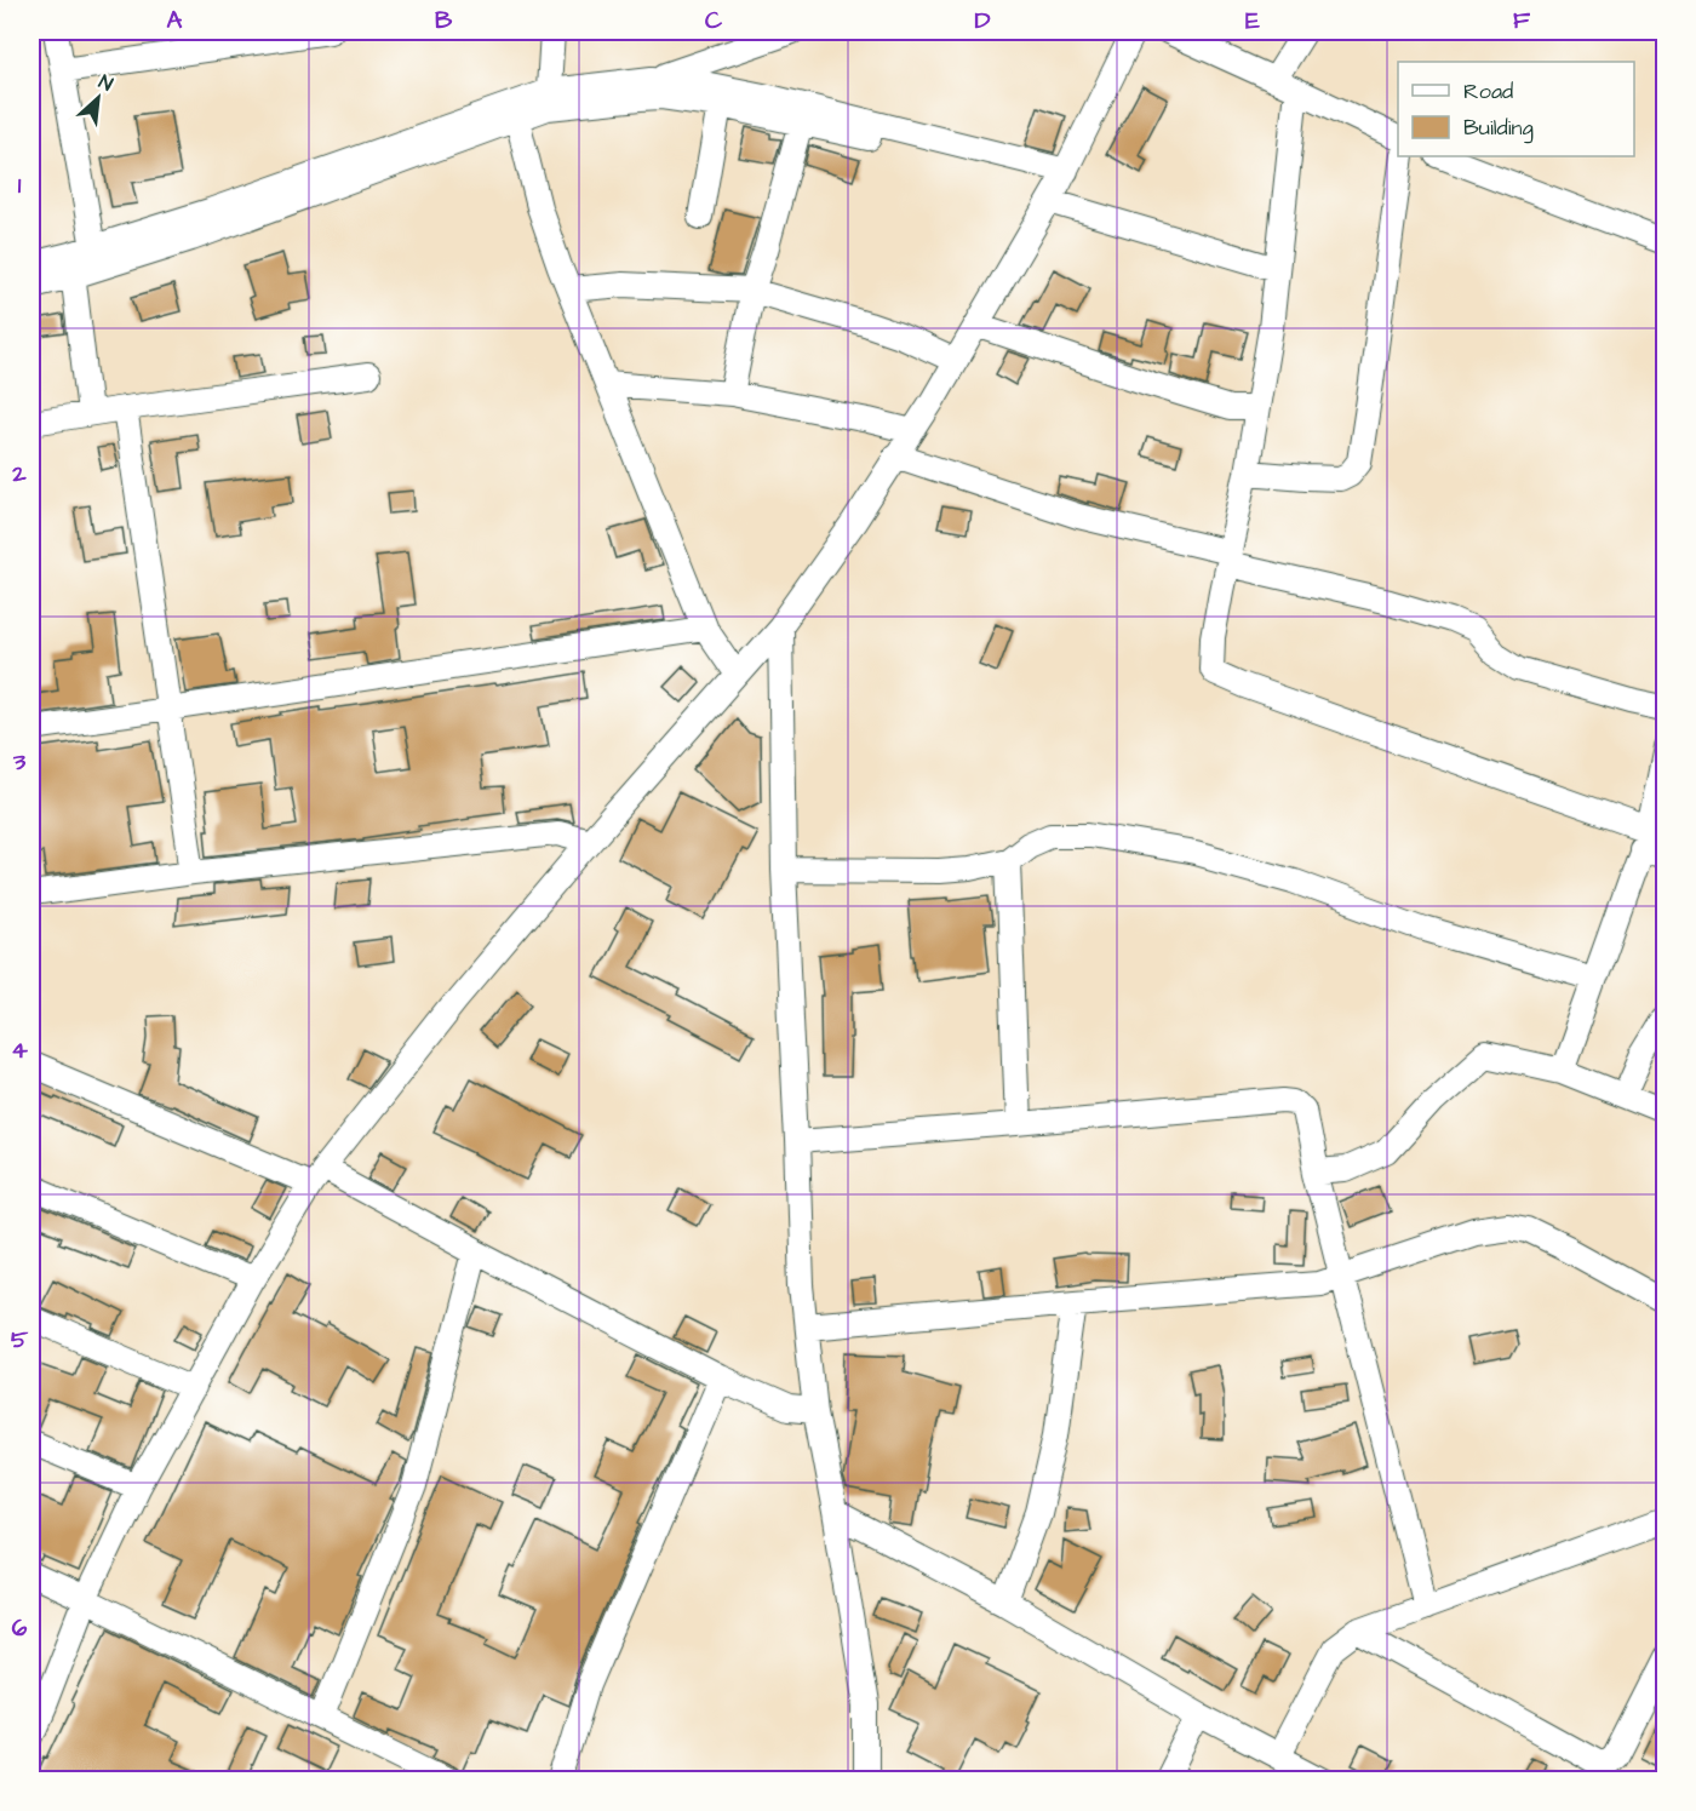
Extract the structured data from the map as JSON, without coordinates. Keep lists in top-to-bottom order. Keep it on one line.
{"legend":["Road","Building"],"north":"top right","grid":{"columns":["A","B","C","D","E","F"],"rows":["1","2","3","4","5","6"]}}
